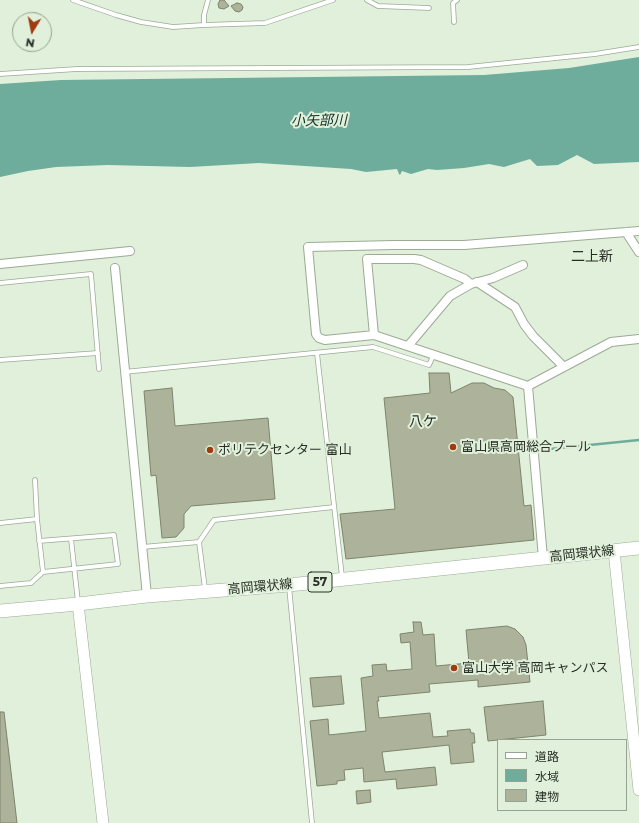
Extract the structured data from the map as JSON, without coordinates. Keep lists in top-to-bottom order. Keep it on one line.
{"streets":{"main road":["高岡環状線","57"]},"districts":["二上新","八ケ"],"water":["小矢部川"],"places":["富山県高岡総合プール","ポリテクセンター 富山","富山大学 高岡キャンパス"],"legend":["道路","水域","建物"],"north":"bottom"}
